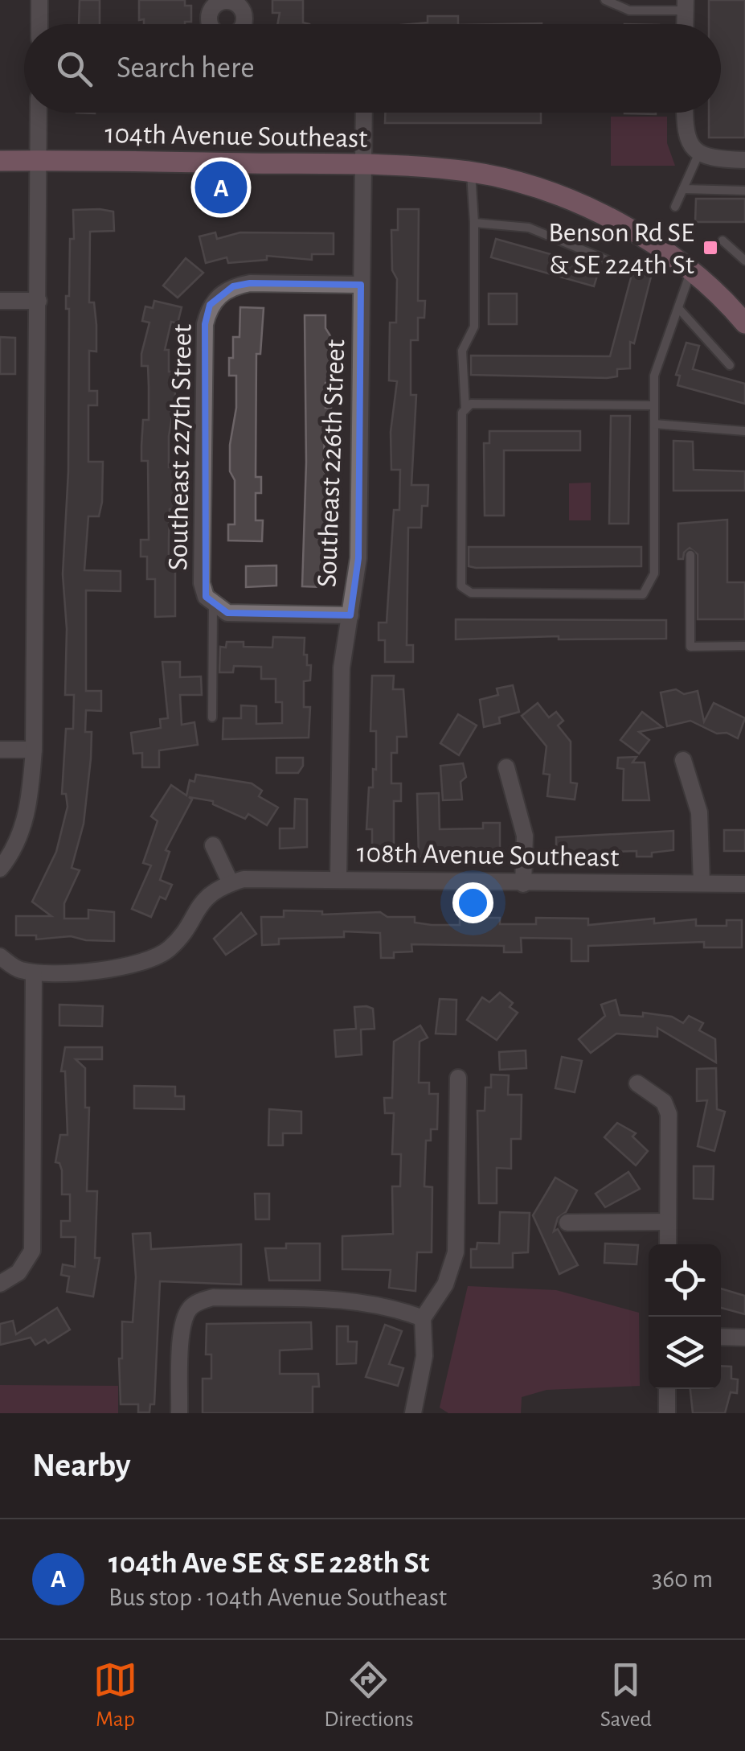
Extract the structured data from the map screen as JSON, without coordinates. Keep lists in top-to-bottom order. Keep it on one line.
{"streets":{"main road":["104th Avenue Southeast"],"street":["Southeast 227th Street","Southeast 226th Street","108th Avenue Southeast"]},"crossings":[["104th Avenue Southeast","Southeast 226th Street"],["Southeast 227th Street","Southeast 226th Street"],["Southeast 226th Street","108th Avenue Southeast"]],"places":{"transit":["Benson Rd SE & SE 224th St"]},"page":{"search":"Search here","pins":"A","heading":"Nearby","list":[{"mark":"A","name":"104th Ave SE & SE 228th St","note":"Bus stop · 104th Avenue Southeast","value":"360 m"}],"nav":["Map","Directions","Saved"]}}
